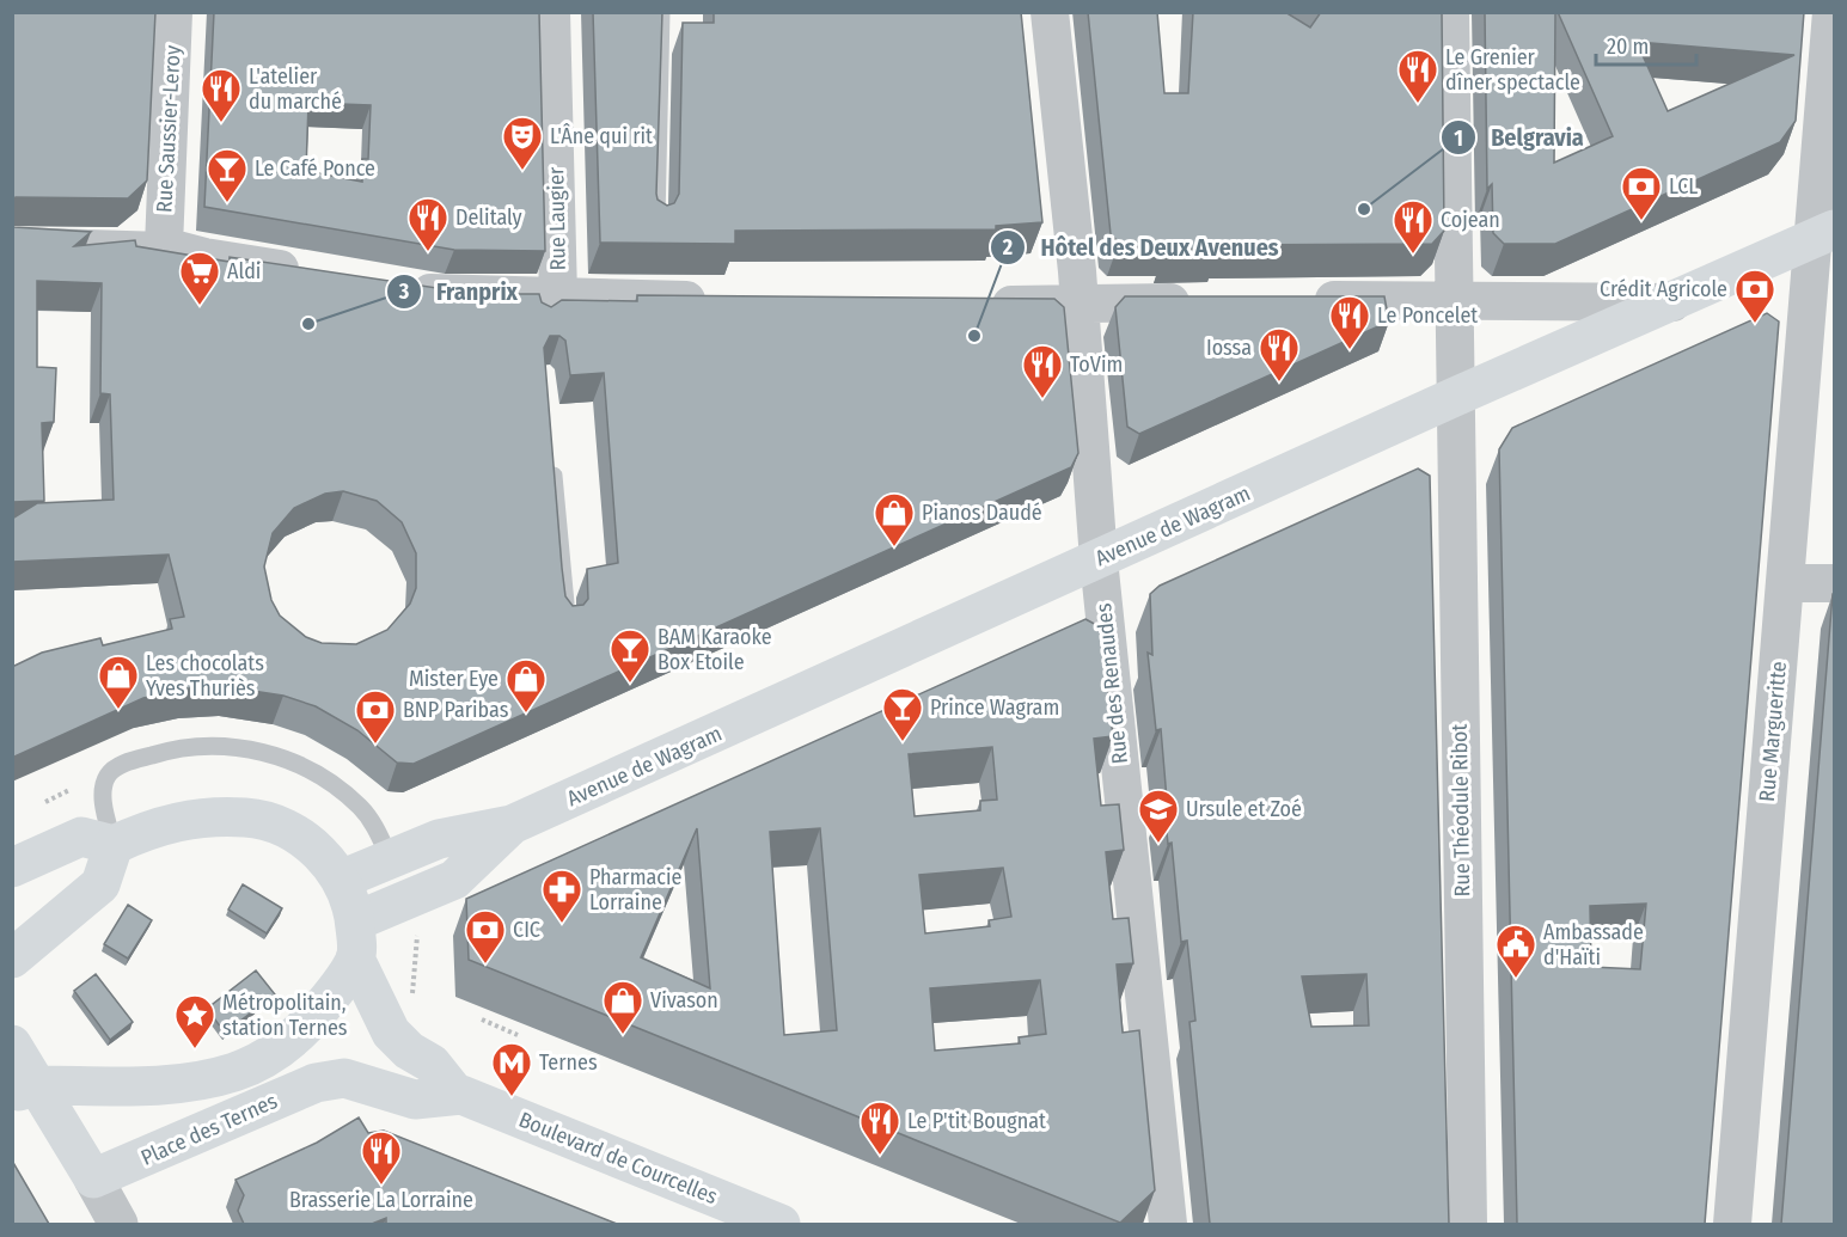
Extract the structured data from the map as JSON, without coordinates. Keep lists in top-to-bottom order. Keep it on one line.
{"streets":{"main road":["Avenue de Wagram","Place des Ternes","Boulevard de Courcelles"],"street":["Rue Saussier-Leroy","Rue Laugier","Rue des Renaudes","Rue Margueritte","Rue Théodule Ribot"]},"crossings":[["Avenue de Wagram","Rue des Renaudes"],["Avenue de Wagram","Rue Margueritte"],["Avenue de Wagram","Rue Théodule Ribot"],["Avenue de Wagram","Place des Ternes"],["Place des Ternes","Boulevard de Courcelles"]],"places":{"restaurant":["Le Grenier dîner spectacle","L'atelier du marché","Delitaly","Cojean","Le Poncelet","Iossa","ToVim","Le P'tit Bougnat","Brasserie La Lorraine"],"theatre":["L'Âne qui rit"],"bar":["Le Café Ponce","BAM Karaoke Box Etoile","Prince Wagram"],"other":["Belgravia","Franprix","Hôtel des Deux Avenues"],"bank":["LCL","Crédit Agricole","BNP Paribas","CIC"],"supermarket":["Aldi"],"shop":["Pianos Daudé","Les chocolats Yves Thuriès","Mister Eye","Vivason"],"school or university":["Ursule et Zoé"],"pharmacy":["Pharmacie Lorraine"],"public building":["Ambassade d'Haïti"],"place":["Métropolitain, station Ternes"],"metro station":["Ternes"]},"scale_bar":"20 m"}
